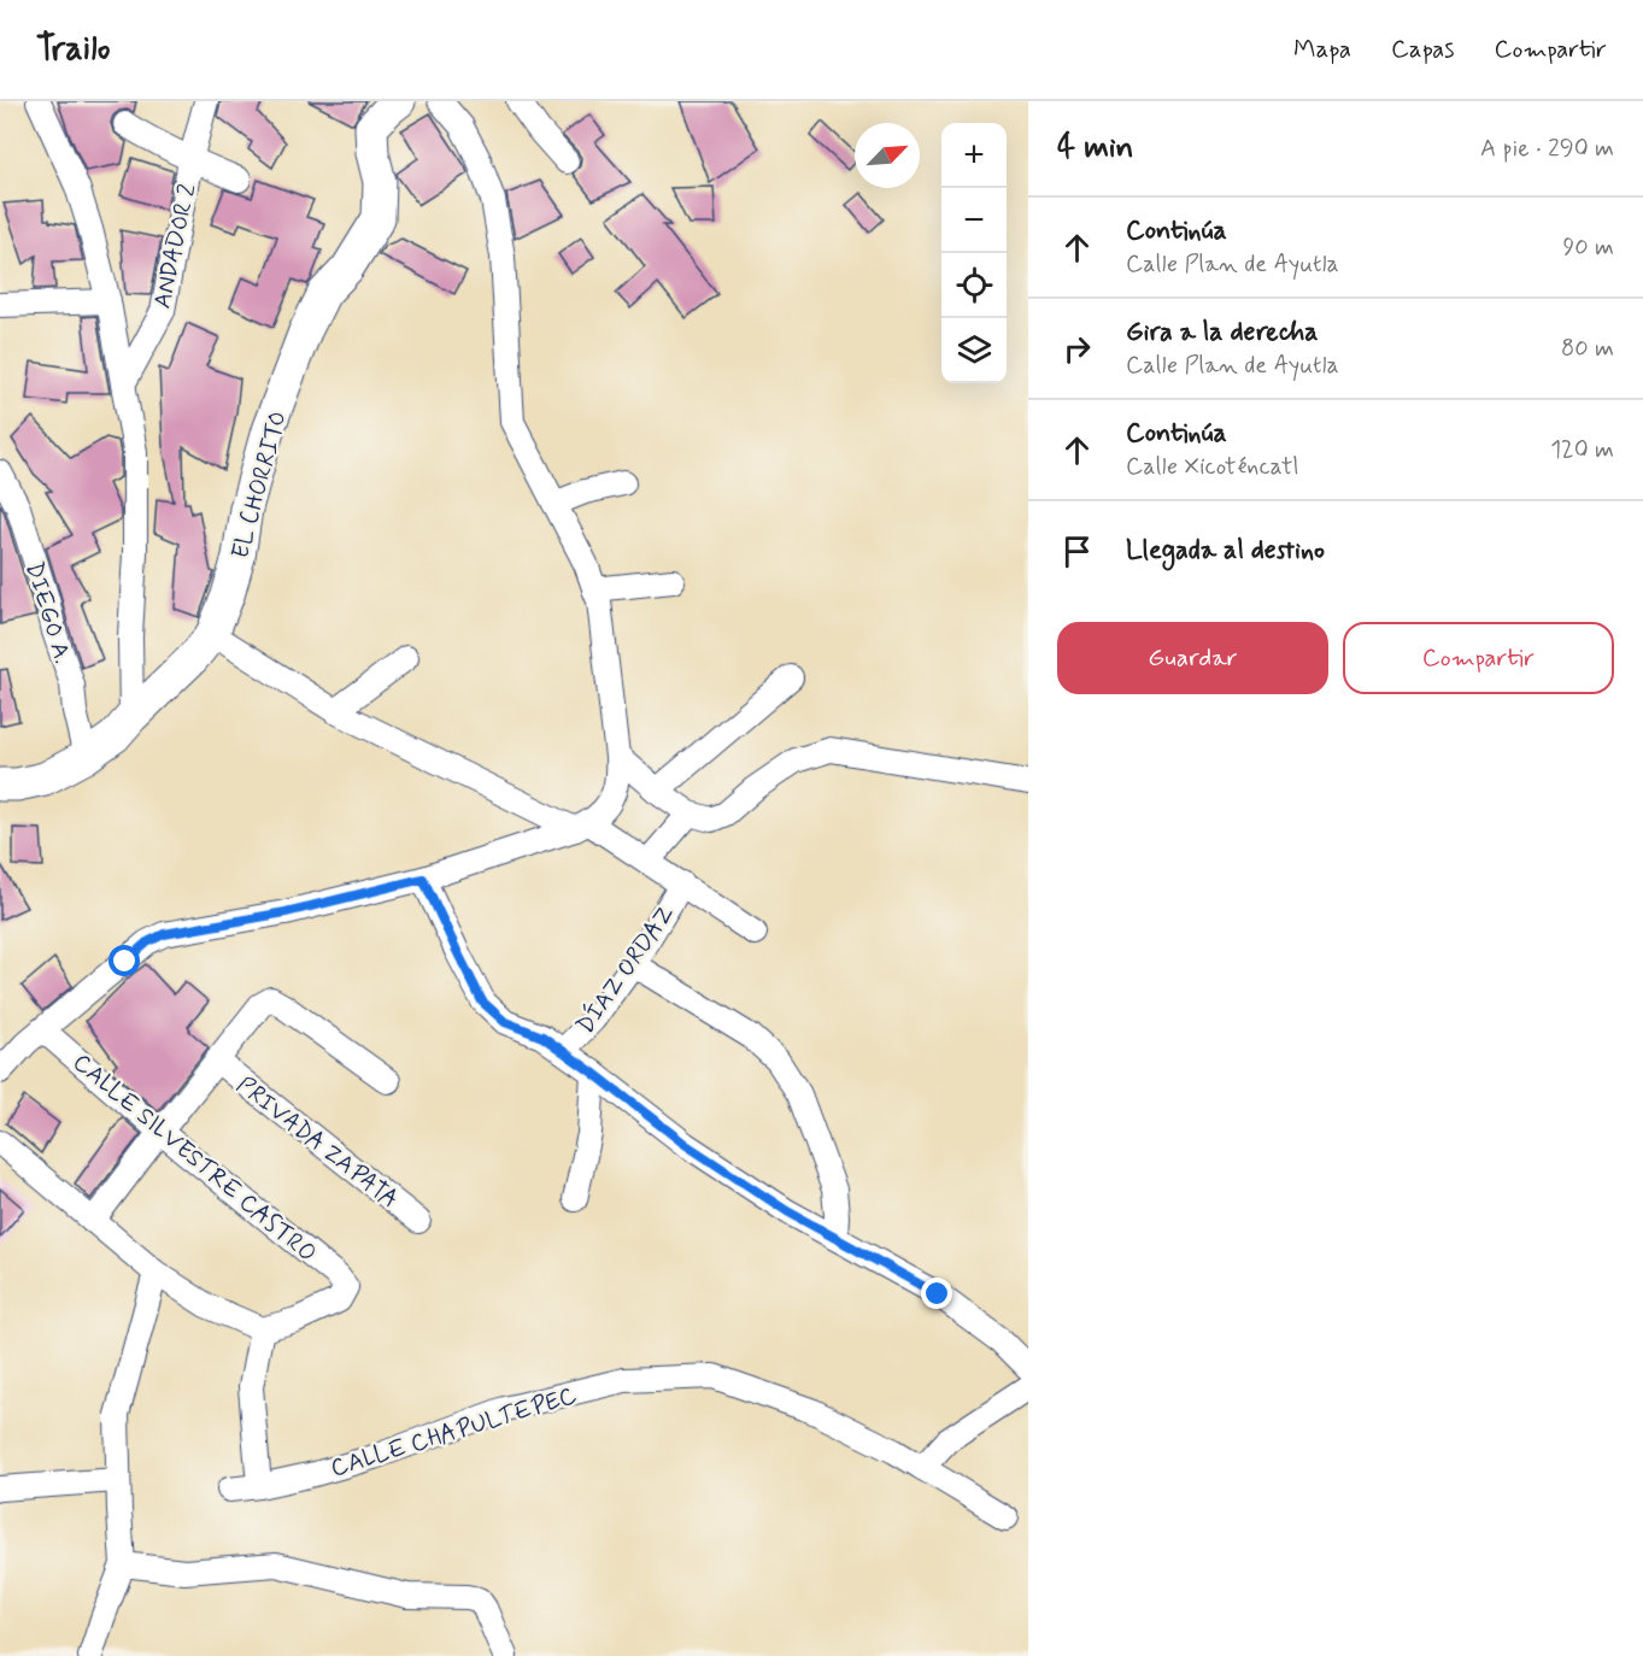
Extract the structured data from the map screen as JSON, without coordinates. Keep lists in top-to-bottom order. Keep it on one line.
{"streets":{"street":["ANDADOR 2","EL CHORRITO","DIEGO A.","DÍAZ ORDAZ","PRIVADA ZAPATA","CALLE SILVESTRE CASTRO","CALLE CHAPULTEPEC"]},"crossings":[["EL CHORRITO","DIEGO A."]],"north":"top right","page":{"header":"Trailo","nav":["Mapa","Capas","Compartir"],"heading":["4 min","A pie · 290 m"],"map_buttons":["+","−"],"list":[["Continúa","Calle Plan de Ayutla","90 m"],["Gira a la derecha","Calle Plan de Ayutla","80 m"],["Continúa","Calle Xicoténcatl","120 m"],"Llegada al destino"],"buttons":["Guardar","Compartir"]}}
